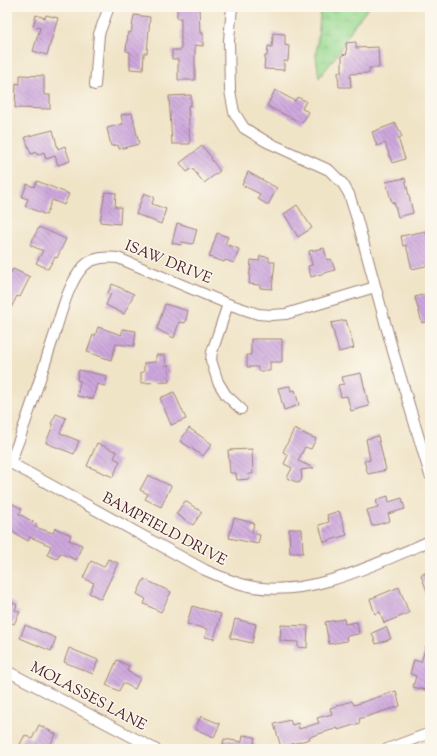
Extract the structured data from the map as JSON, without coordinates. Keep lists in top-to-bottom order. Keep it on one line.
{"streets":{"street":["ISAW DRIVE","BAMPFIELD DRIVE","MOLASSES LANE"]},"crossings":[["ISAW DRIVE","BAMPFIELD DRIVE"]]}
